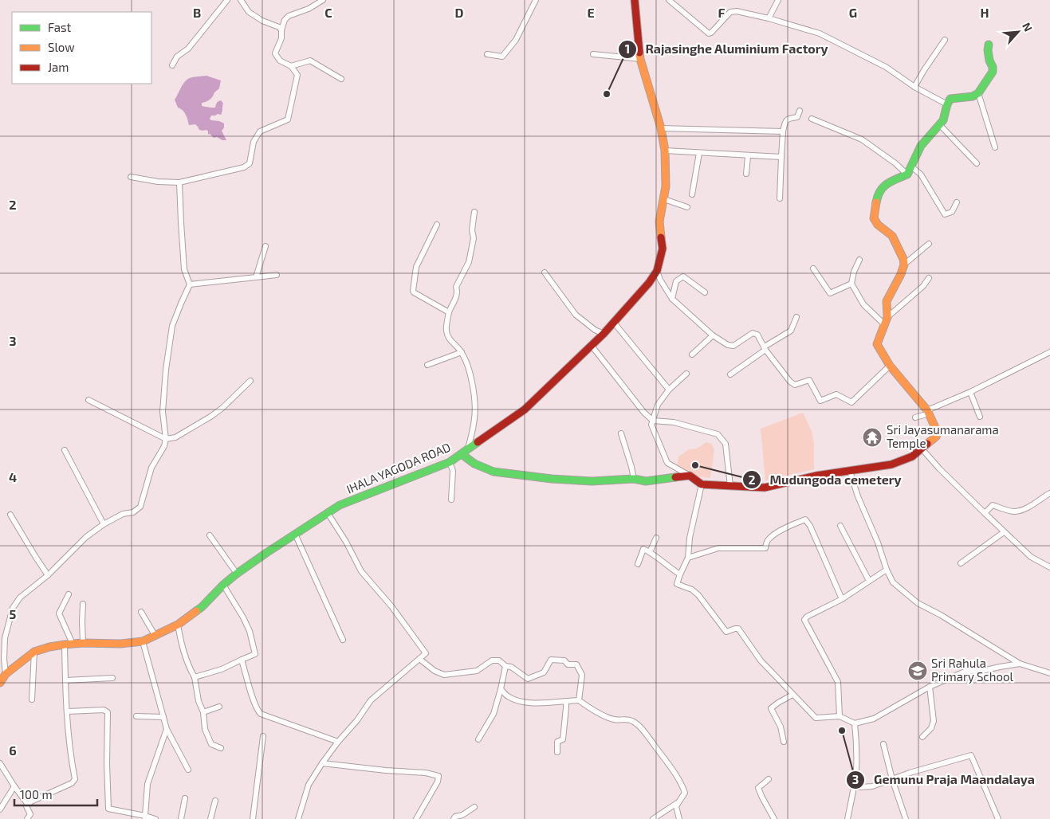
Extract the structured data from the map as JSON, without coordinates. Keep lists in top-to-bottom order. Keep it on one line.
{"streets":{"street":["IHALA YAGODA ROAD"]},"places":{"other":["Rajasinghe Aluminium Factory","Mudungoda cemetery","Gemunu Praja Maandalaya"],"temple":["Sri Jayasumanarama Temple"],"school or university":["Sri Rahula Primary School"]},"legend":["Fast","Slow","Jam"],"scale_bar":"100 m","north":"top right","grid":{"columns":["B","C","D","E","F","G","H"],"rows":["2","3","4","5","6"]}}
